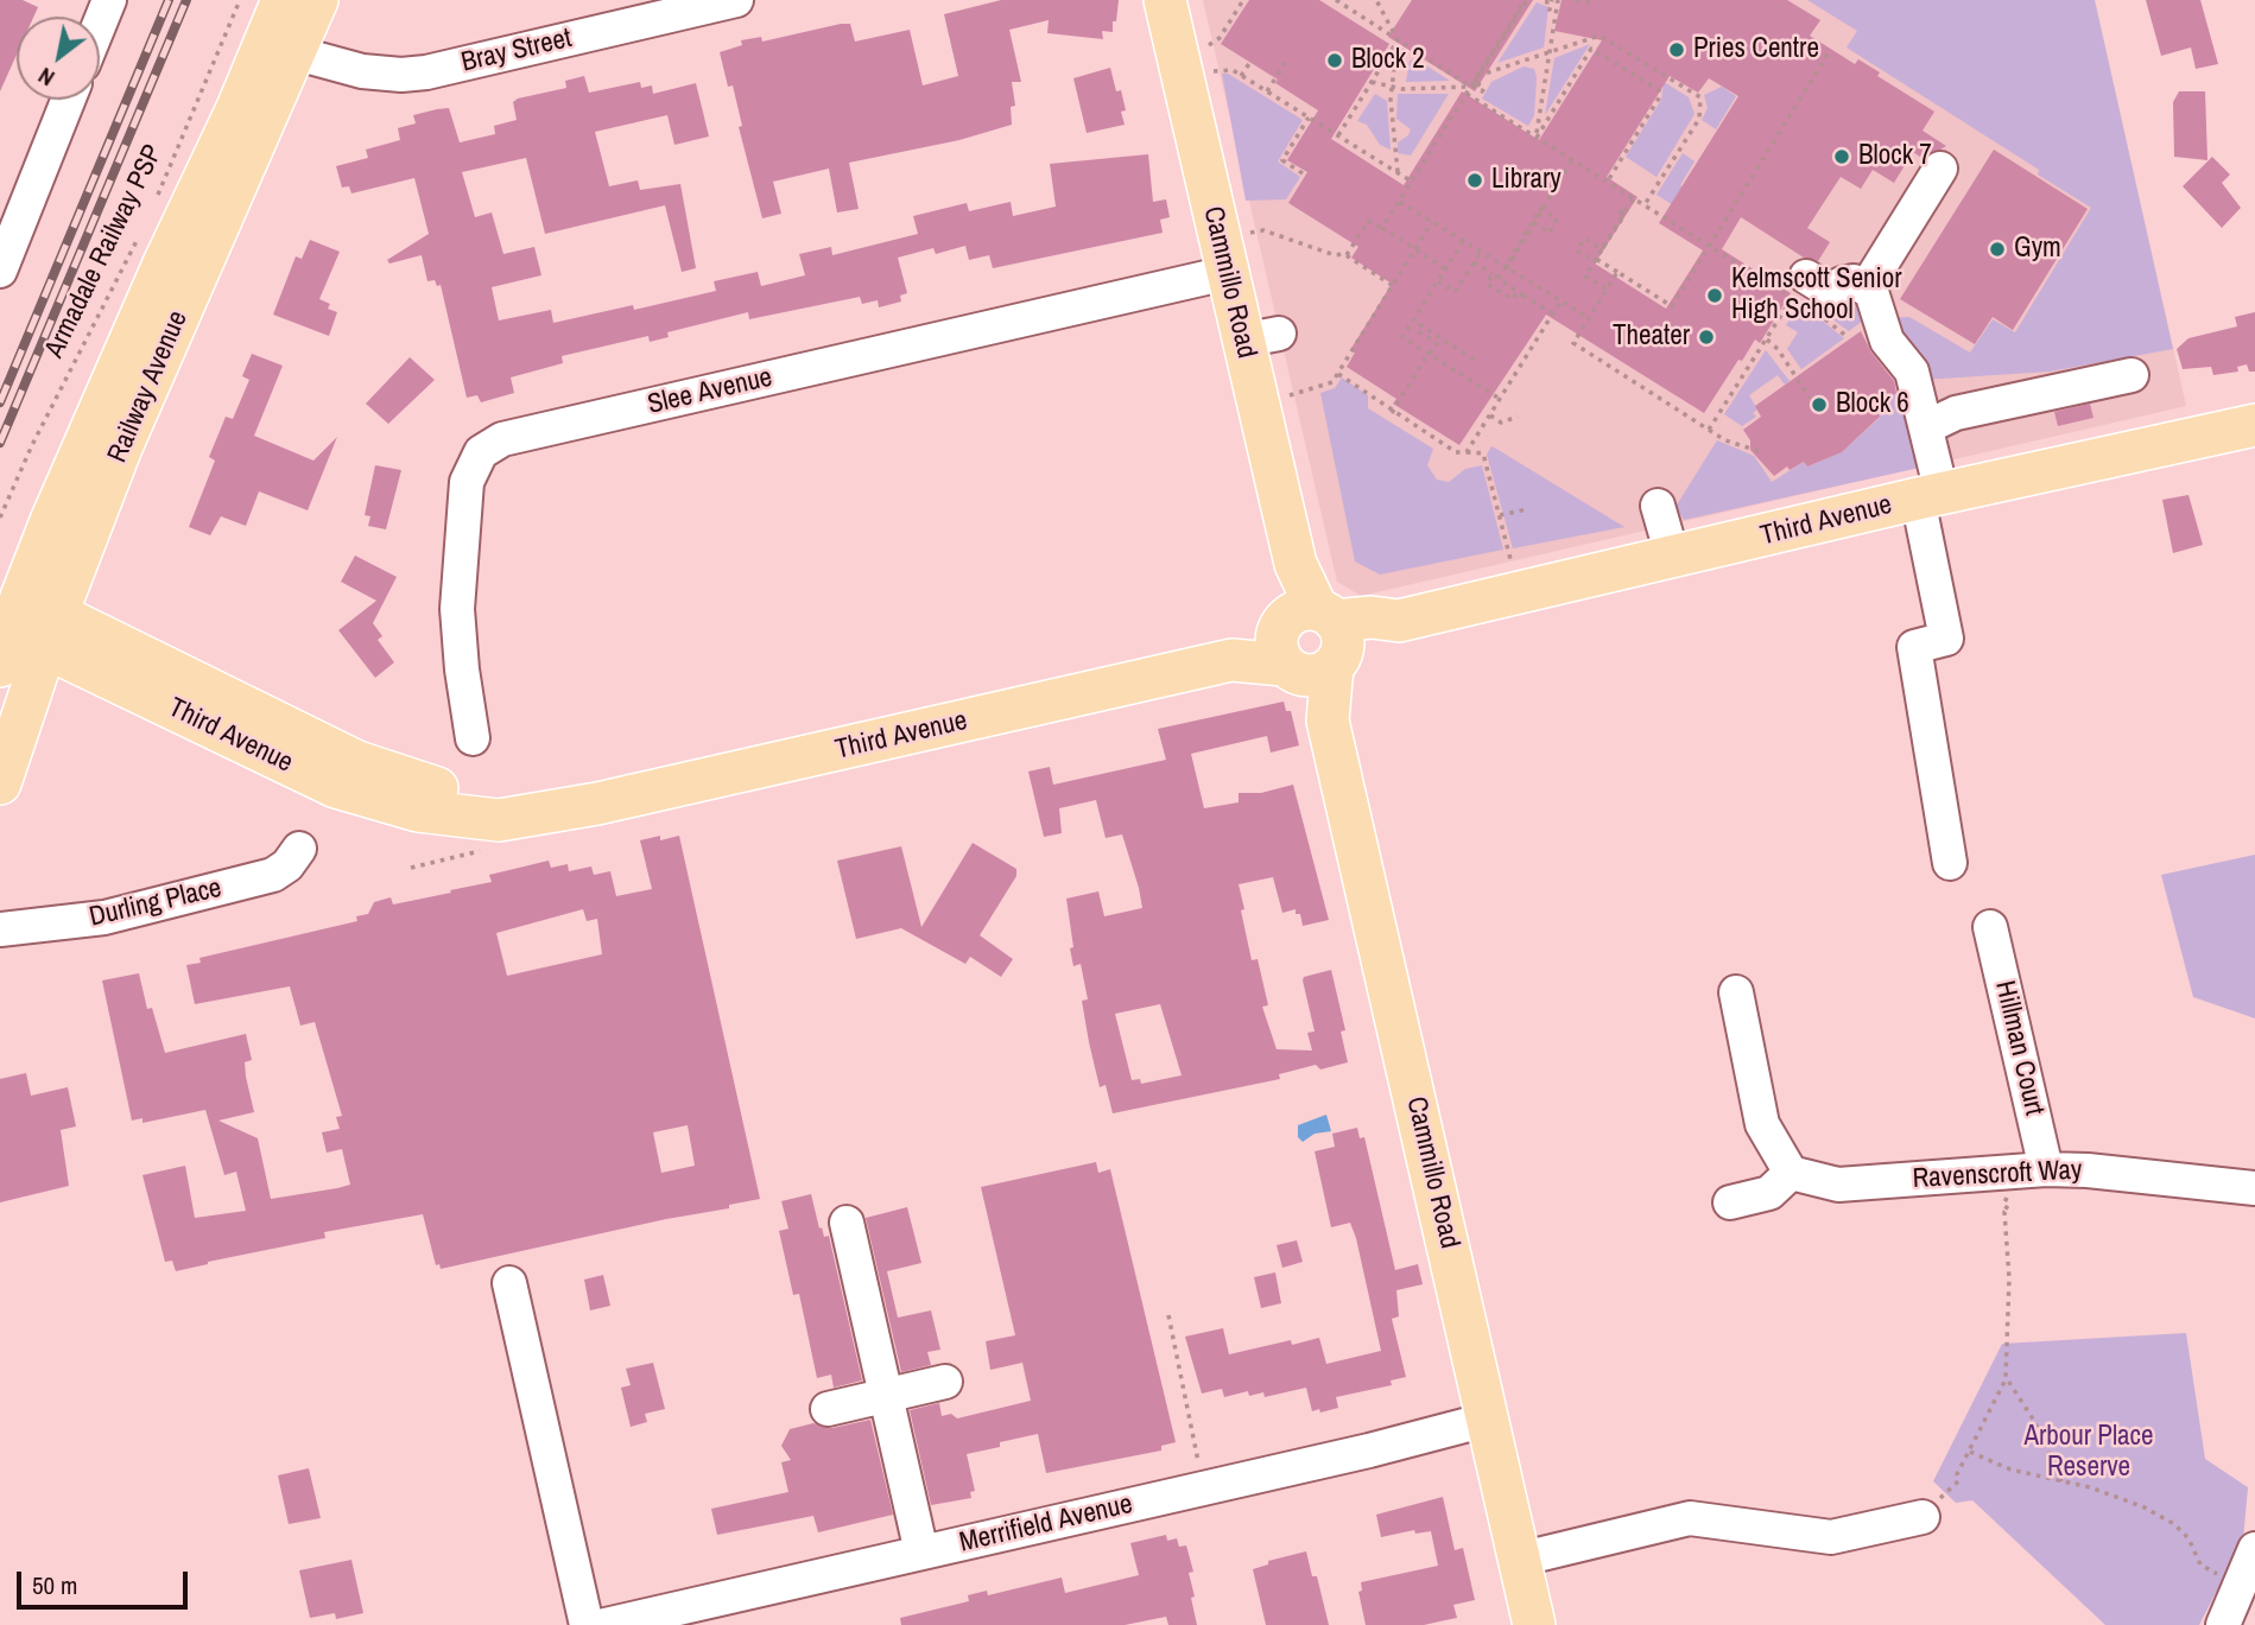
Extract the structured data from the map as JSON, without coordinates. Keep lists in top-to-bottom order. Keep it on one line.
{"streets":{"main road":["Cammillo Road","Railway Avenue","Third Avenue"],"street":["Bray Street","Slee Avenue","Durling Place","Hillman Court","Ravenscroft Way","Merrifield Avenue"],"path":["Armadale Railway PSP"]},"crossings":[["Bray Street","Railway Avenue"],["Cammillo Road","Slee Avenue"],["Cammillo Road","Third Avenue"],["Cammillo Road","Merrifield Avenue"],["Railway Avenue","Third Avenue"],["Hillman Court","Ravenscroft Way"]],"parks":["Arbour Place Reserve"],"places":["Pries Centre","Block 2","Block 7","Library","Gym","Kelmscott Senior High School","Theater","Block 6"],"scale_bar":"50 m","north":"bottom left"}
